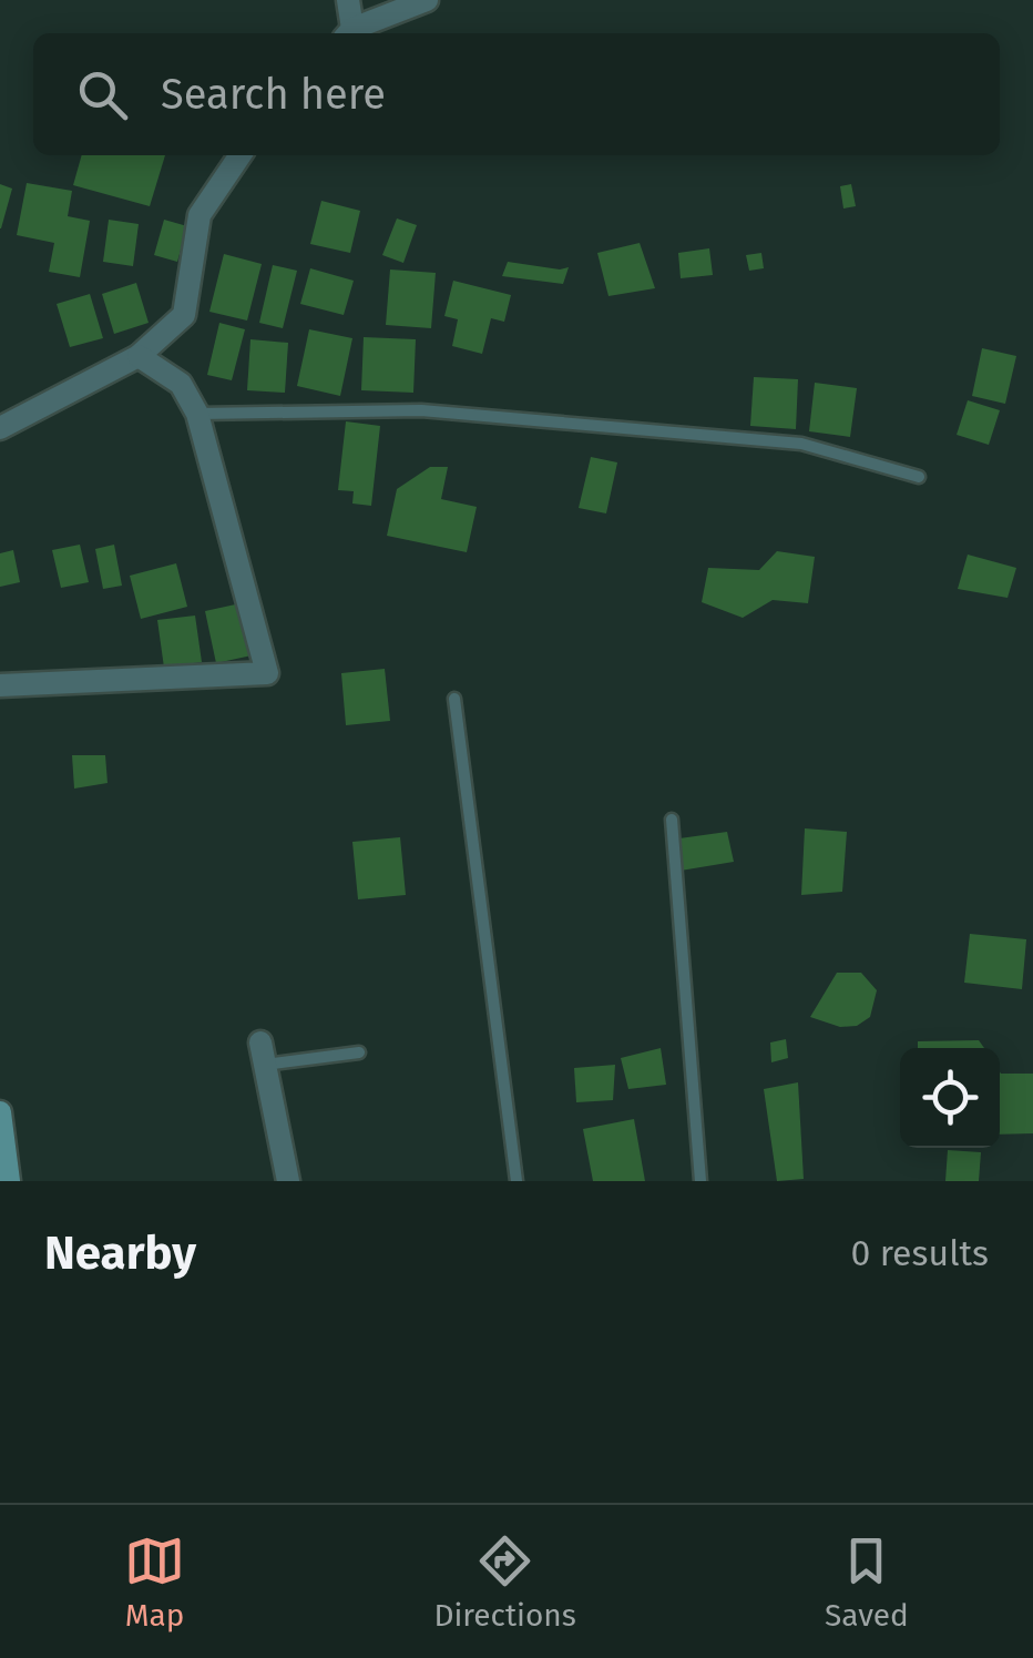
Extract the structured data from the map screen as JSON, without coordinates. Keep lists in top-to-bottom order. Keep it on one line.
{"page":{"search":"Search here","heading":["Nearby","0 results"],"nav":["Map","Directions","Saved"]}}
